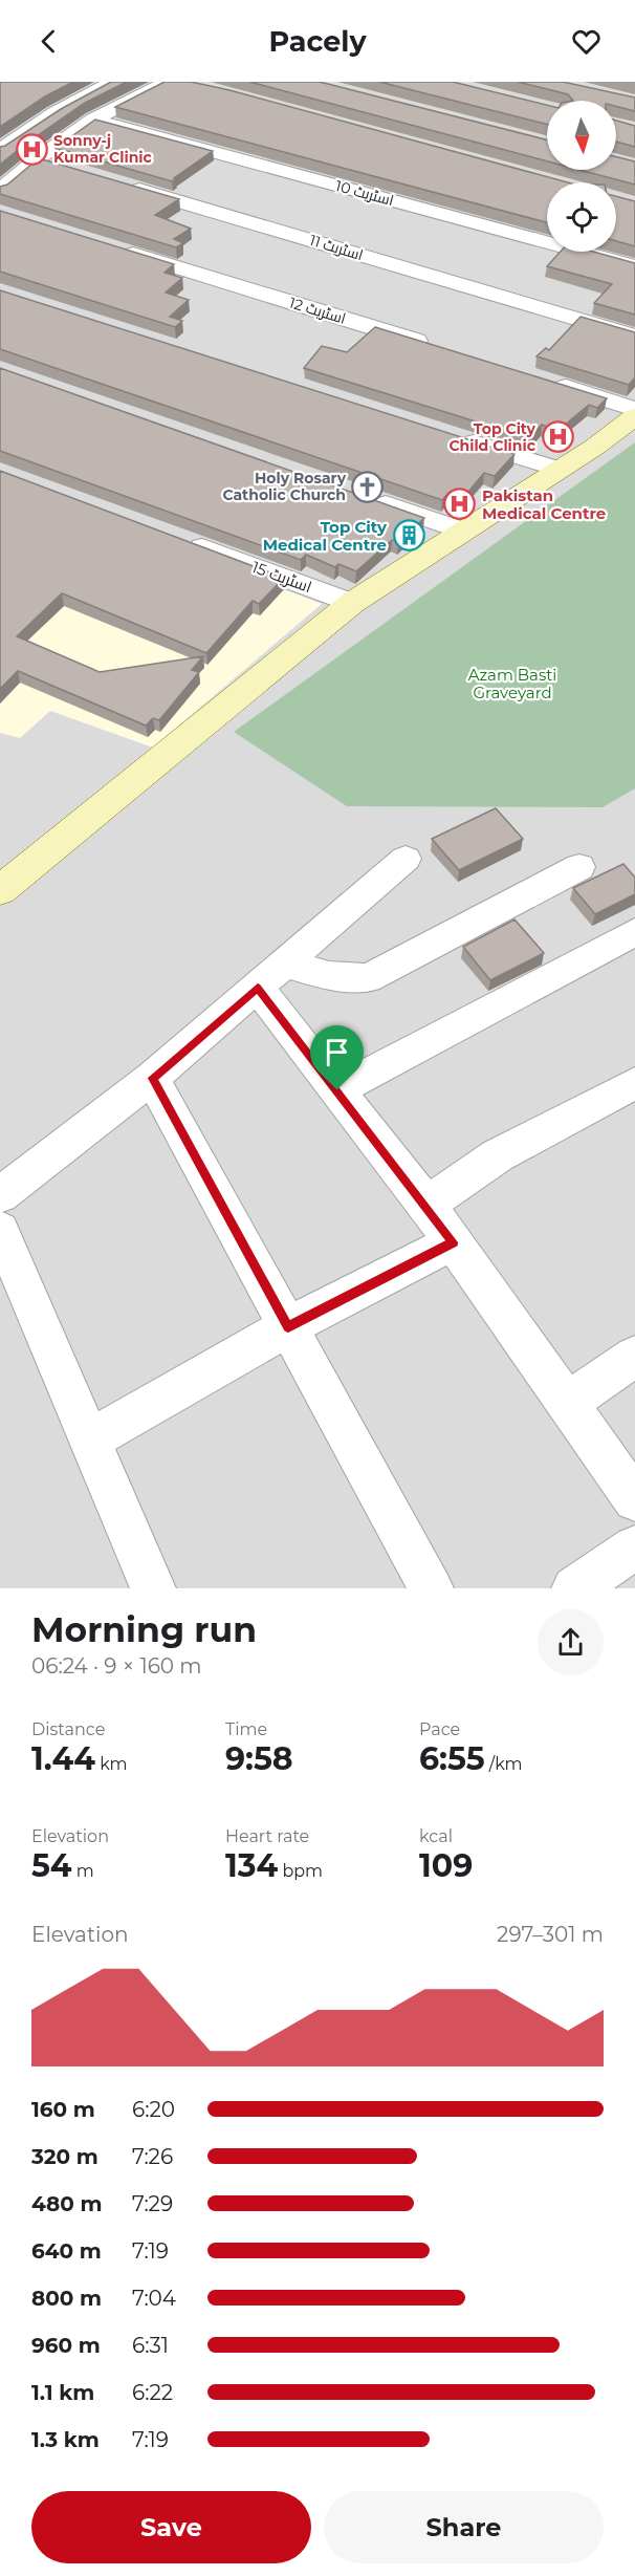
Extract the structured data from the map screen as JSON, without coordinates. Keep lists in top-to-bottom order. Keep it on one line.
{"streets":{"street":["اسٹریٹ 10","اسٹریٹ 11","اسٹریٹ 12","اسٹریٹ 15"]},"parks":["Azam Basti Graveyard"],"places":{"hospital":["Sonny-j Kumar Clinic","Top City Child Clinic","Pakistan Medical Centre"],"church":["Holy Rosary Catholic Church"],"building":["Top City Medical Centre"]},"north":"bottom","page":{"header":"Pacely","heading":["Morning run","06:24 · 9 × 160 m"],"stats":[["Distance","1.44 km"],["Time","9:58"],["Pace","6:55 /km"],["Elevation","54 m"],["Heart rate","134 bpm"],["kcal","109"]],"chart":["Elevation","297–301 m"],"list":[{"name":"160 m","note":"6:20"},{"name":"320 m","note":"7:26"},{"name":"480 m","note":"7:29"},{"name":"640 m","note":"7:19"},{"name":"800 m","note":"7:04"},{"name":"960 m","note":"6:31"},{"name":"1.1 km","note":"6:22"},{"name":"1.3 km","note":"7:19"}],"buttons":["Save","Share"]}}
